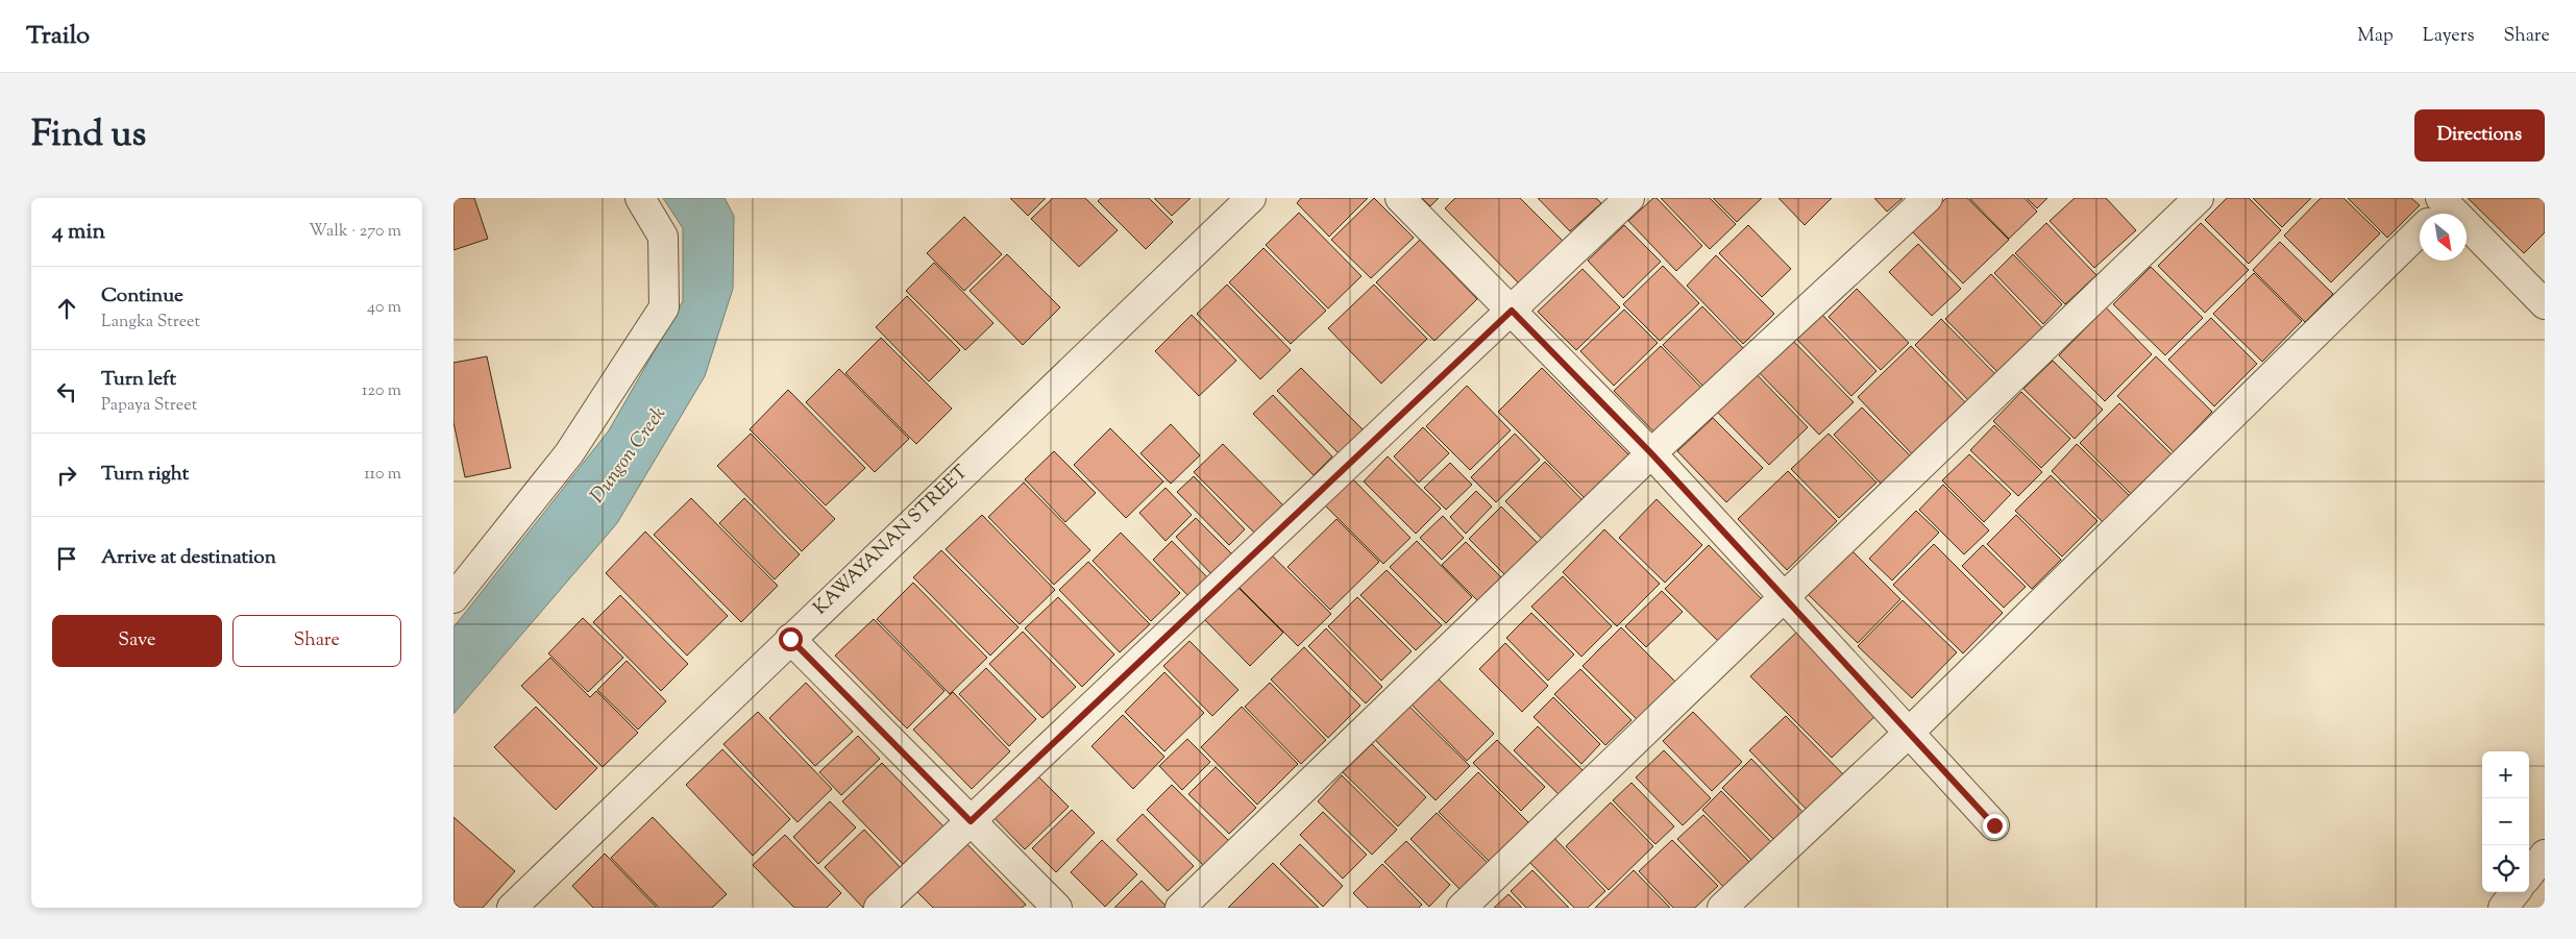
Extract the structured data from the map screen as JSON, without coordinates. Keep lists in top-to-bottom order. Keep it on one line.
{"streets":{"street":["KAWAYANAN STREET"]},"water":["Dungon Creek"],"north":"bottom right","page":{"header":"Trailo","nav":["Map","Layers","Share"],"title":"Find us","buttons":["Directions",["Save","Share"]],"heading":["4 min","Walk · 270 m"],"list":[["Continue","Langka Street","40 m"],["Turn left","Papaya Street","120 m"],["Turn right","110 m"],"Arrive at destination"],"map_buttons":["+","−"]}}
